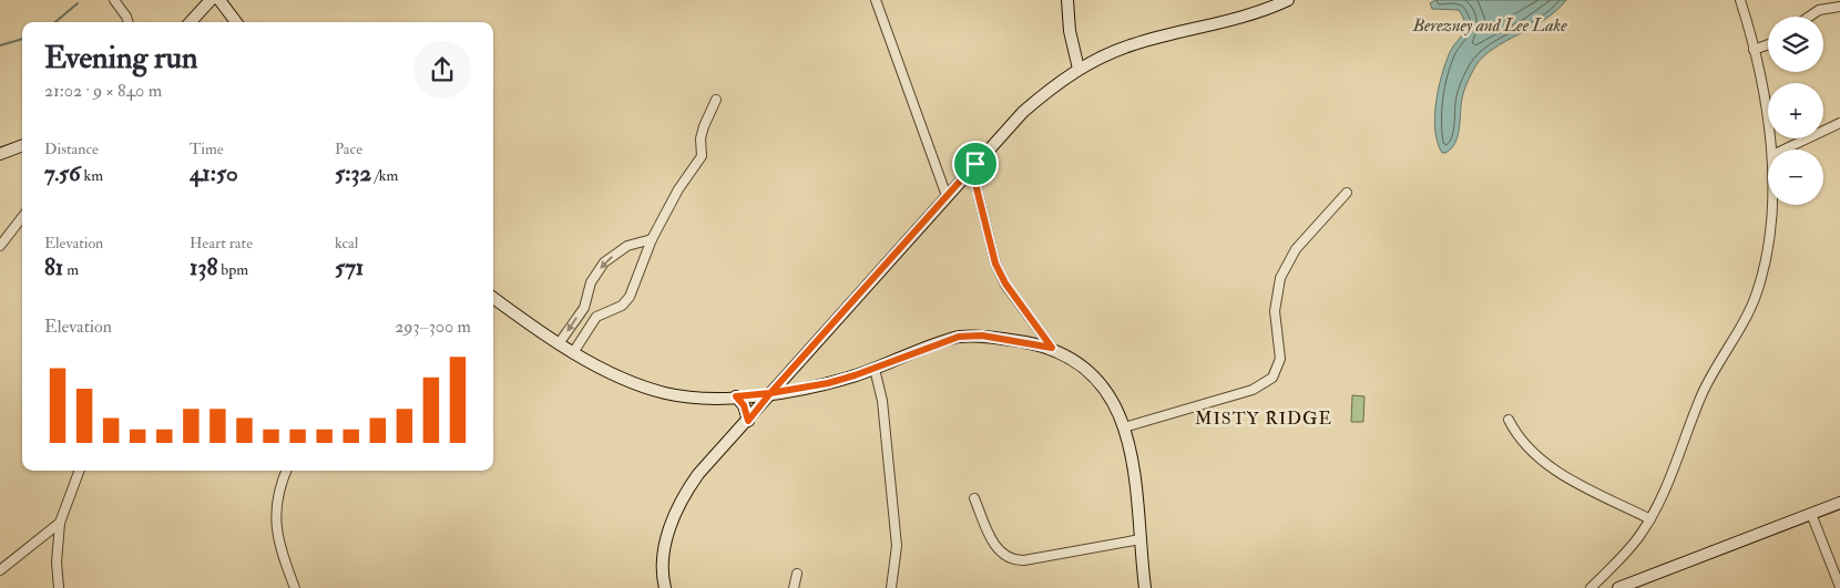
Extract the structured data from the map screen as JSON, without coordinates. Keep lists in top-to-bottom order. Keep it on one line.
{"districts":["MISTY RIDGE"],"water":["Berezney and Lee Lake"],"page":{"map_buttons":["+","−"],"heading":["Evening run","21:02 · 9 × 840 m"],"stats":[["Distance","7.56 km"],["Time","41:50"],["Pace","5:32 /km"],["Elevation","81 m"],["Heart rate","138 bpm"],["kcal","571"]],"chart":["Elevation","293–300 m"]}}
